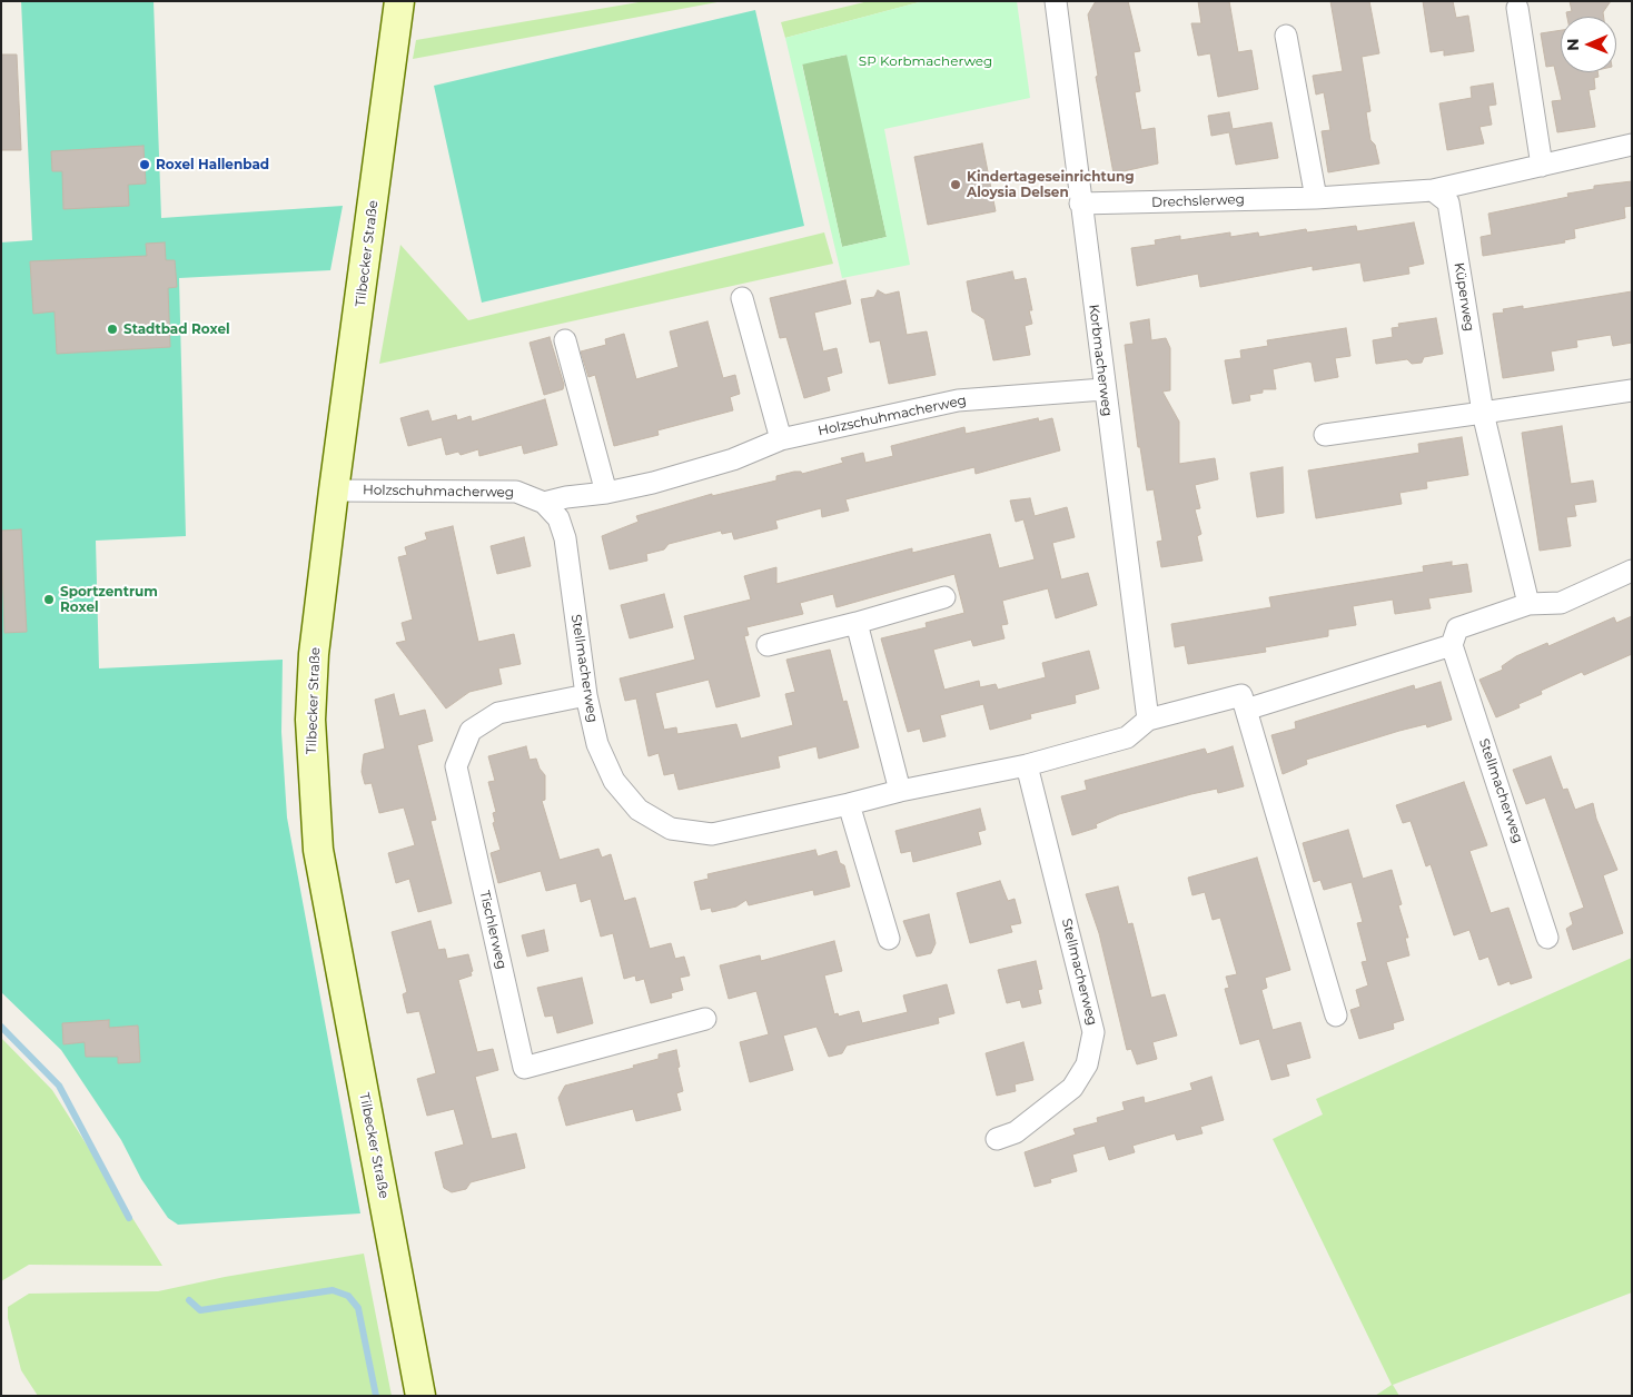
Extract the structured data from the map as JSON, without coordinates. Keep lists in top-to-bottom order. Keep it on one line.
{"streets":{"main road":["Tilbecker Straße"],"street":["Drechslerweg","Küperweg","Korbmacherweg","Holzschuhmacherweg","Stellmacherweg","Tischlerweg"]},"crossings":[["Drechslerweg","Küperweg"],["Drechslerweg","Korbmacherweg"],["Tilbecker Straße","Holzschuhmacherweg"],["Korbmacherweg","Holzschuhmacherweg"],["Korbmacherweg","Stellmacherweg"],["Holzschuhmacherweg","Stellmacherweg"],["Stellmacherweg","Tischlerweg"]],"parks":["SP Korbmacherweg"],"places":["Roxel Hallenbad","Kindertageseinrichtung Aloysia Delsen","Stadtbad Roxel","Sportzentrum Roxel"],"north":"left"}
